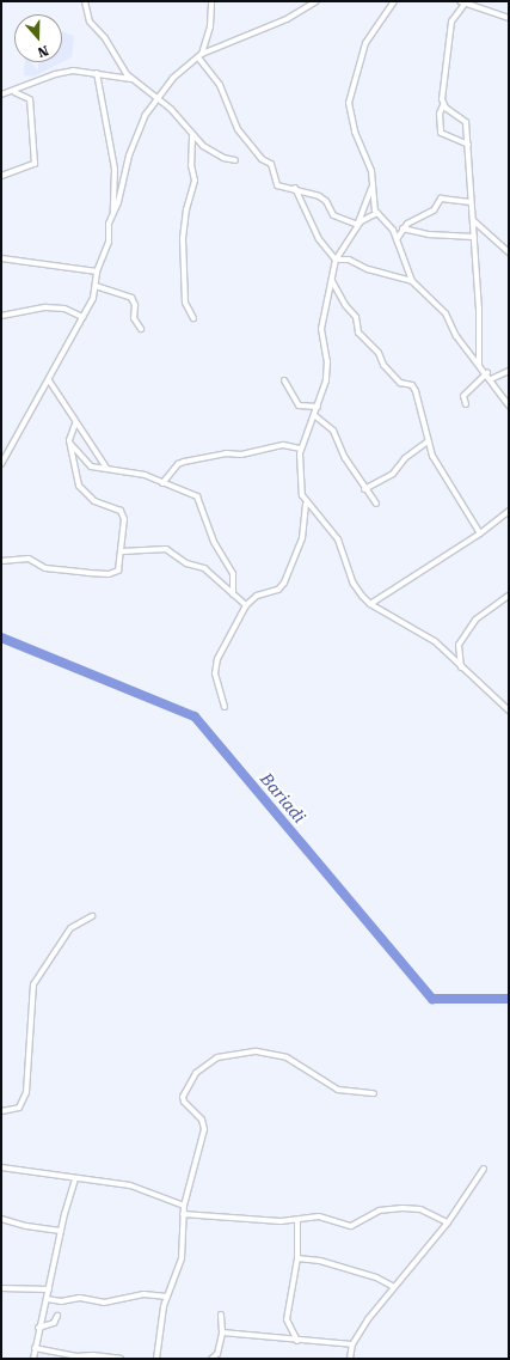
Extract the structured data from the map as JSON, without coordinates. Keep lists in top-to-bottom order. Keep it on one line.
{"water":["Bariadi"],"north":"bottom"}
